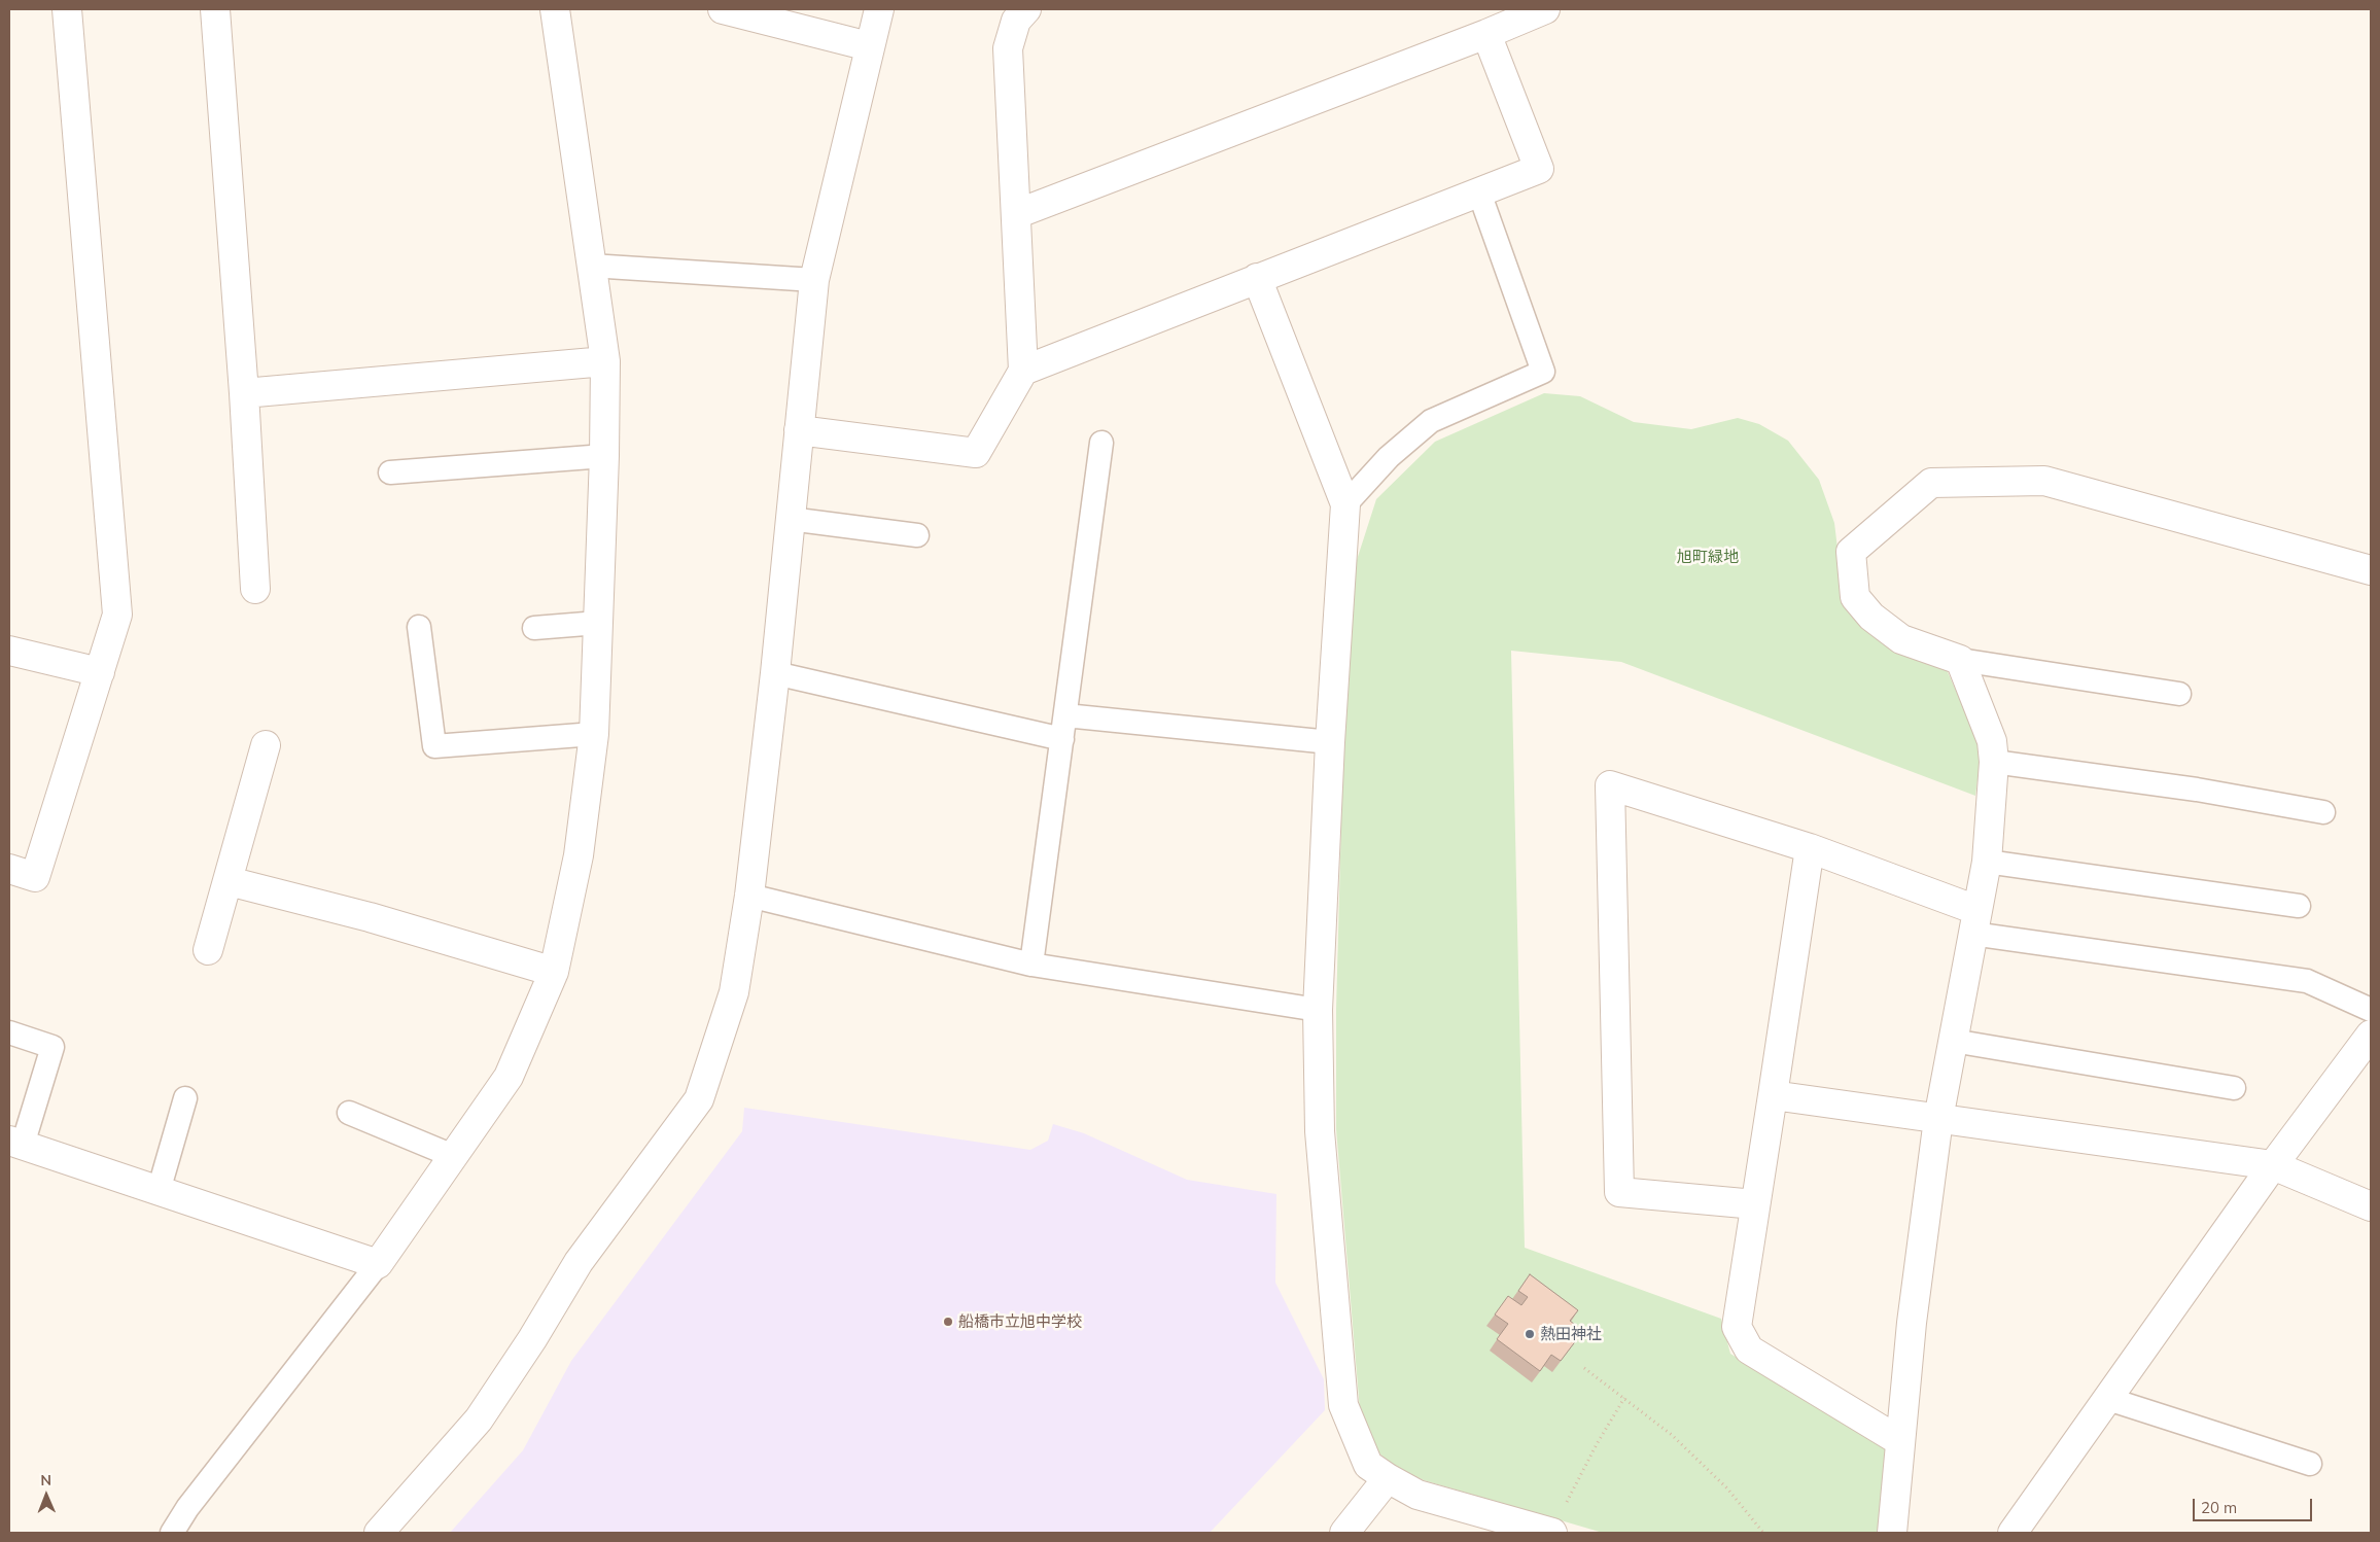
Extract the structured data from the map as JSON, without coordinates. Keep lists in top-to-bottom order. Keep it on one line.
{"parks":["旭町緑地"],"places":["船橋市立旭中学校","熱田神社"],"scale_bar":"20 m","north":"top"}
